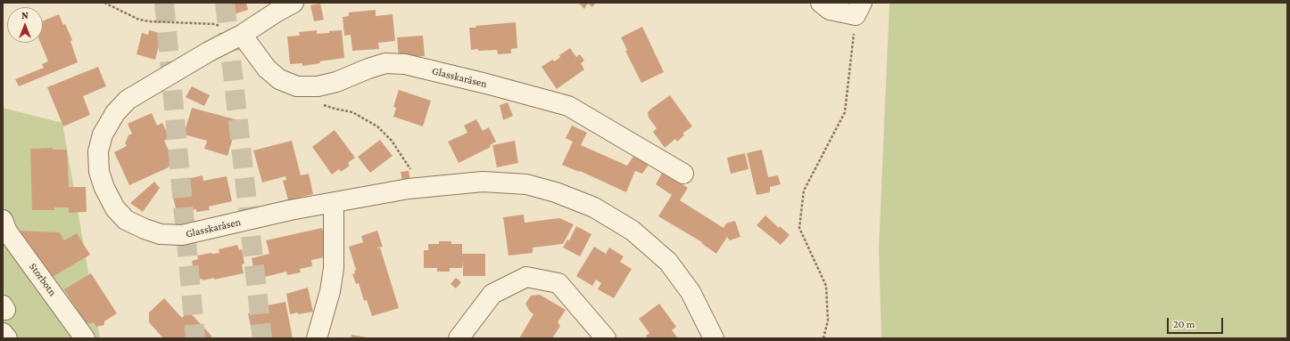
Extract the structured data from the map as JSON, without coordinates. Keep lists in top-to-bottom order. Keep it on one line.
{"streets":{"street":["Glasskaråsen","Storbotn"]},"scale_bar":"20 m","north":"top"}
